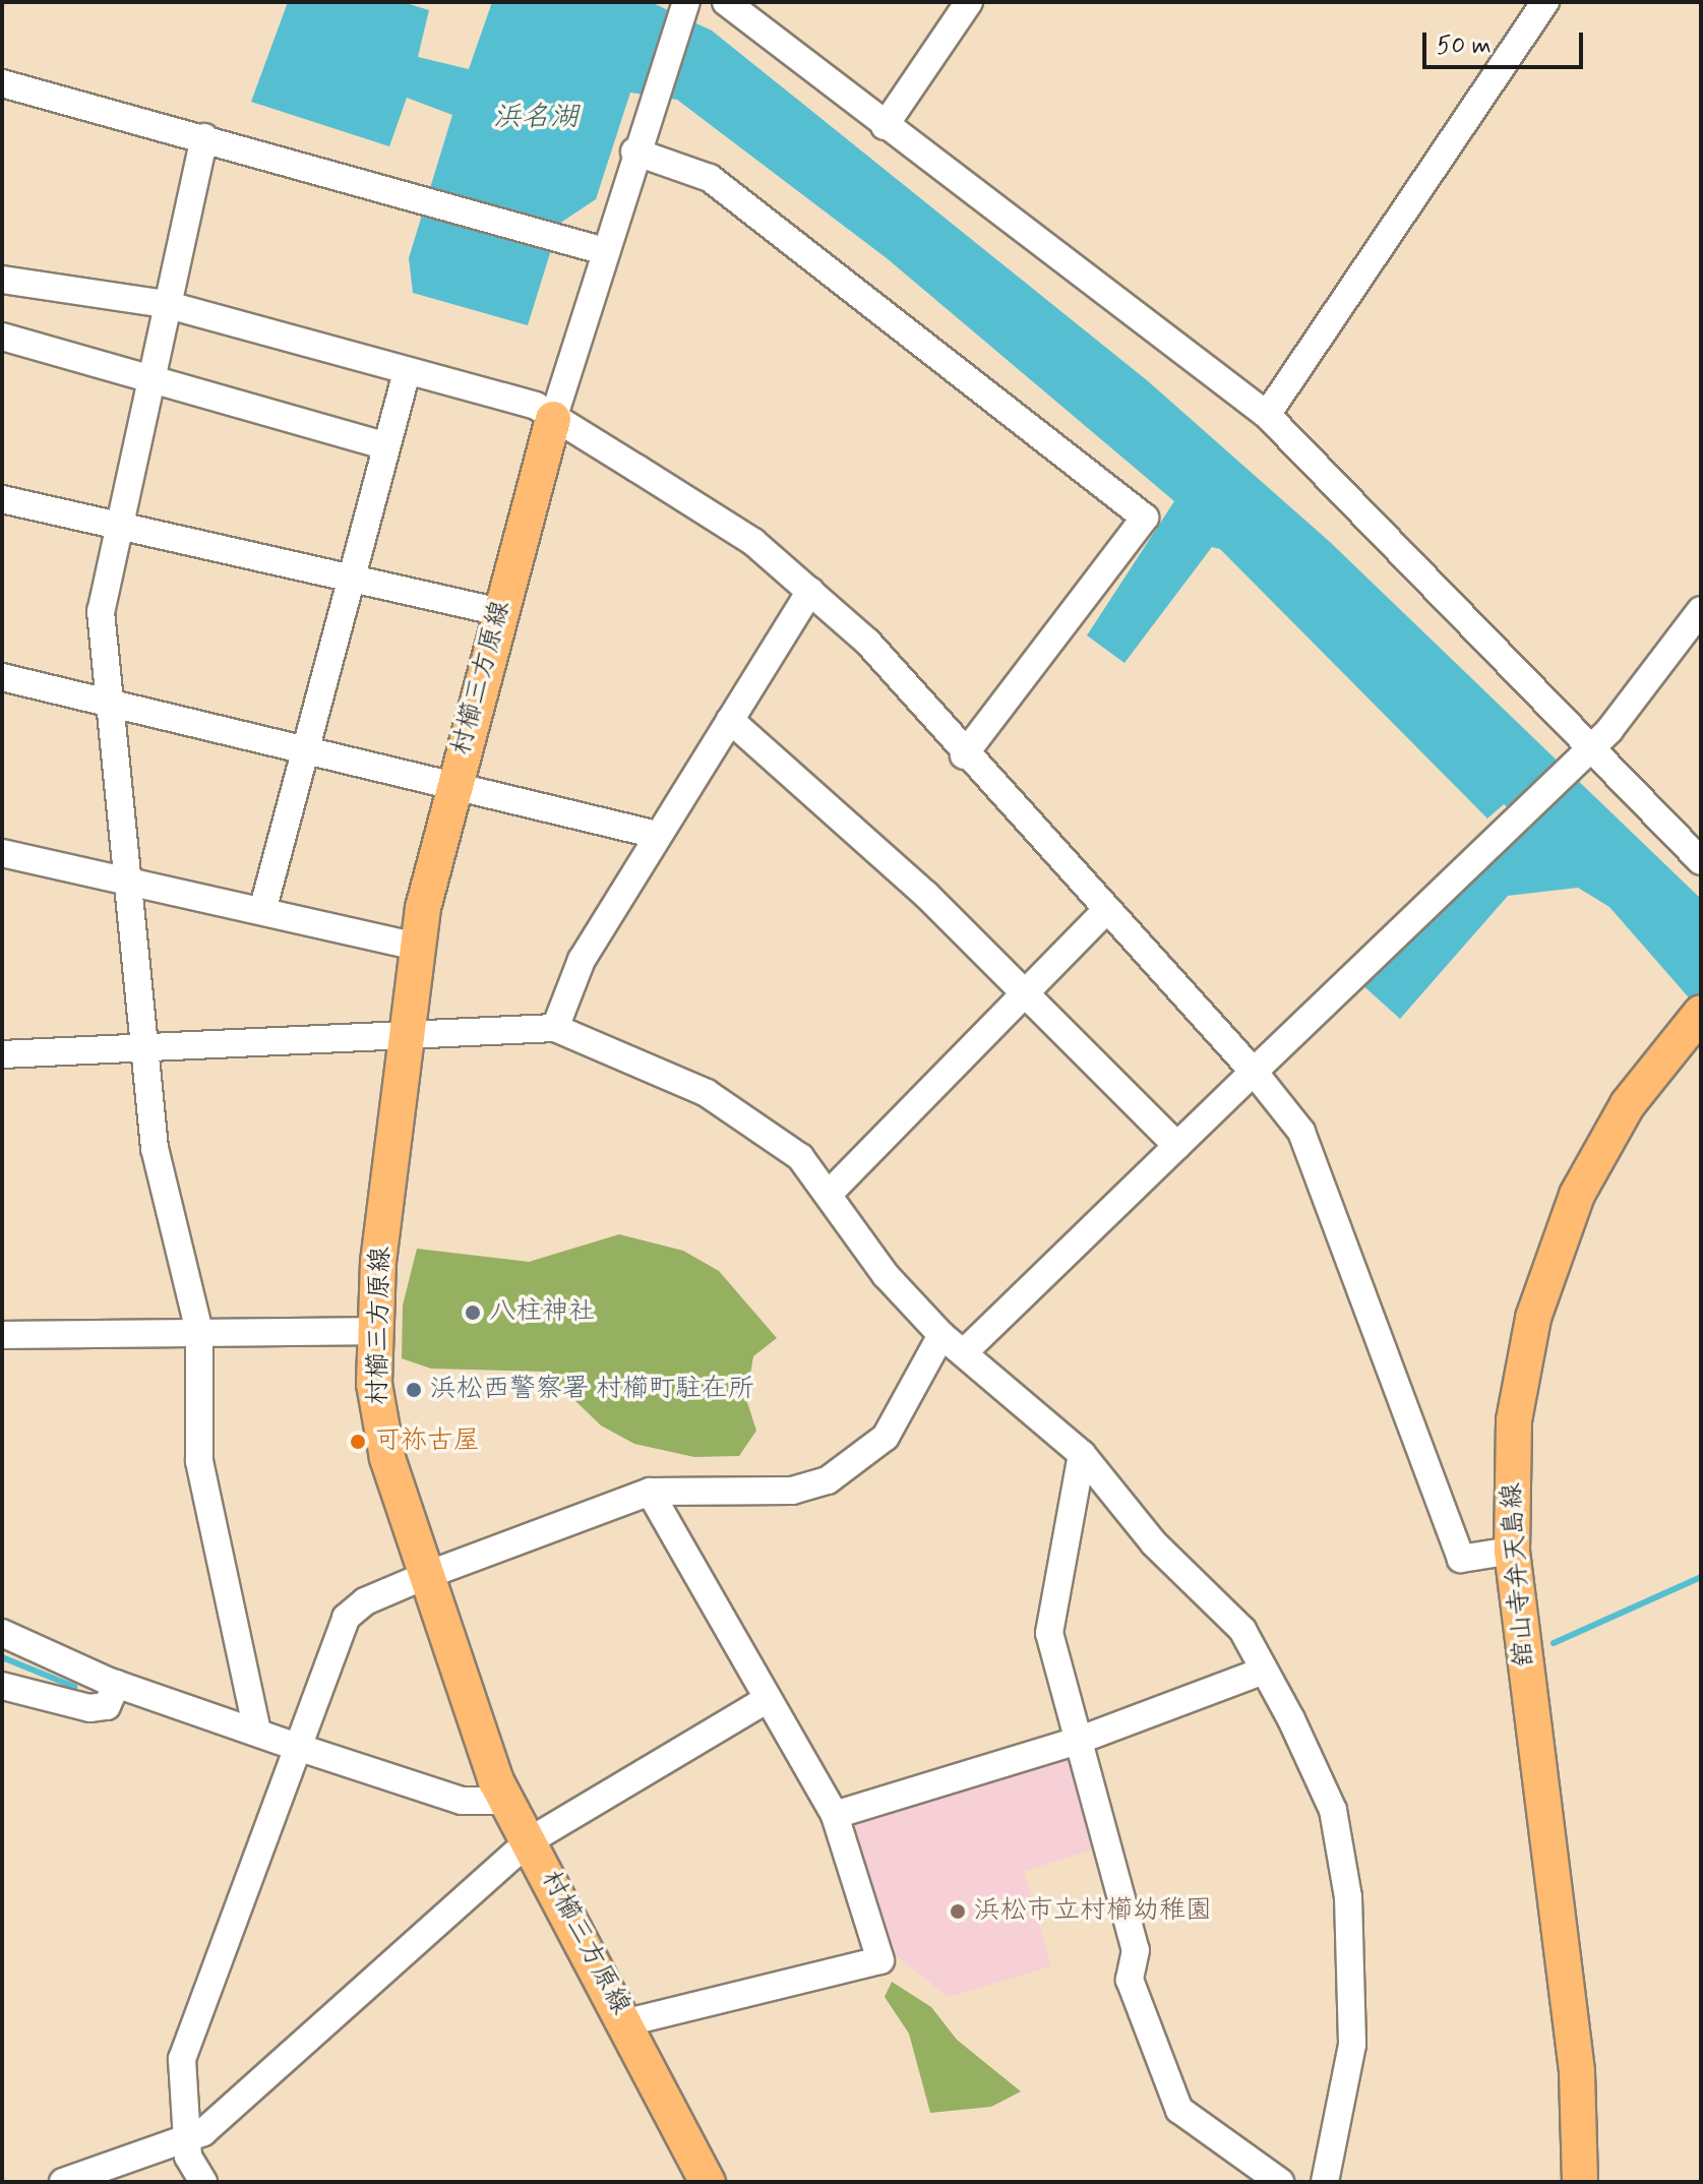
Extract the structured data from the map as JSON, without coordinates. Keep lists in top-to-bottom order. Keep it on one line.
{"streets":{"main road":["村櫛三方原線","舘山寺弁天島線"]},"water":["浜名湖"],"places":["八柱神社","浜松西警察署 村櫛町駐在所","可祢古屋","浜松市立村櫛幼稚園"],"scale_bar":"50 m"}
